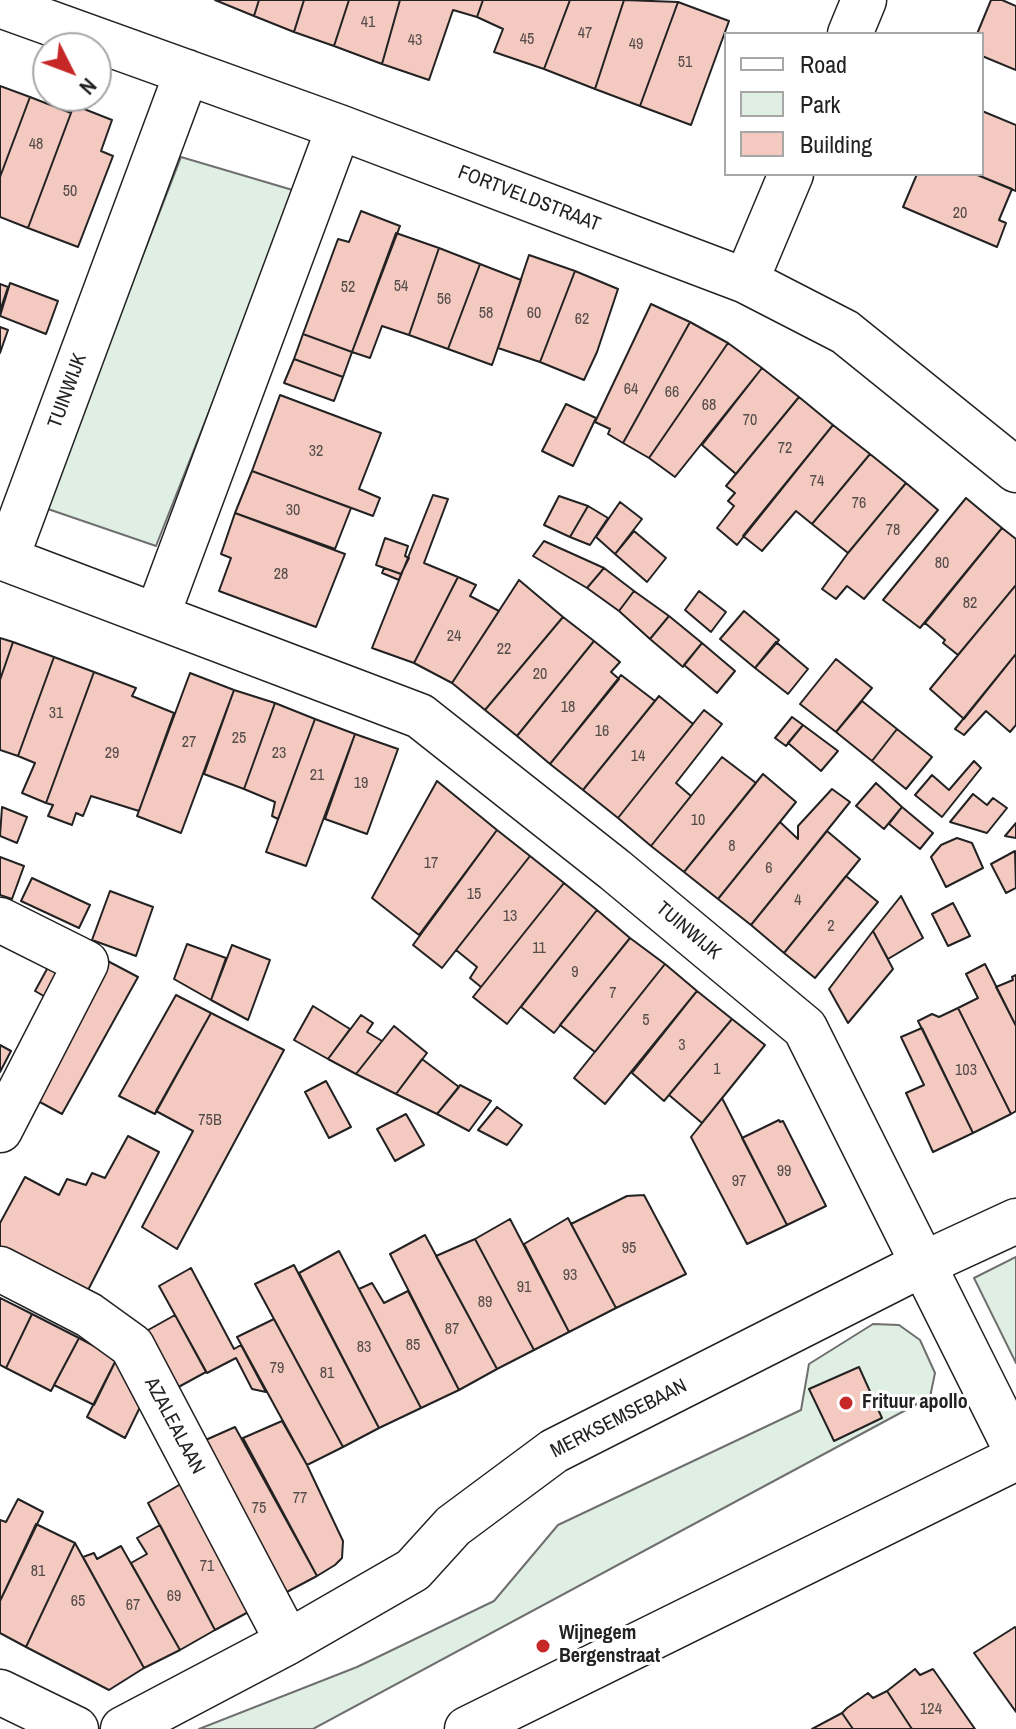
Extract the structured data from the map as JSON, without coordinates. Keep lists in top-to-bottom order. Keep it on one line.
{"streets":{"street":["FORTVELDSTRAAT","TUINWIJK","MERKSEMSEBAAN","AZALEALAAN"]},"crossings":[["FORTVELDSTRAAT","TUINWIJK"],["TUINWIJK","MERKSEMSEBAAN"],["MERKSEMSEBAAN","AZALEALAAN"]],"places":["Frituur apollo","Wijnegem Bergenstraat"],"house_numbers":["41","47","45","43","49","51","48","50","20","54","52","56","58","60","62","64","66","68","70","72","32","74","76","30","78","80","28","82","24","22","20","18","31","16","25","27","29","23","14","21","19","10","8","17","6","15","4","13","2","11","9","7","5","3","1","103","75B","99","97","95","93","91","89","87","85","83","79","81","77","75","71","81","69","65","67","124"],"legend":["Road","Park","Building"],"north":"bottom right"}
